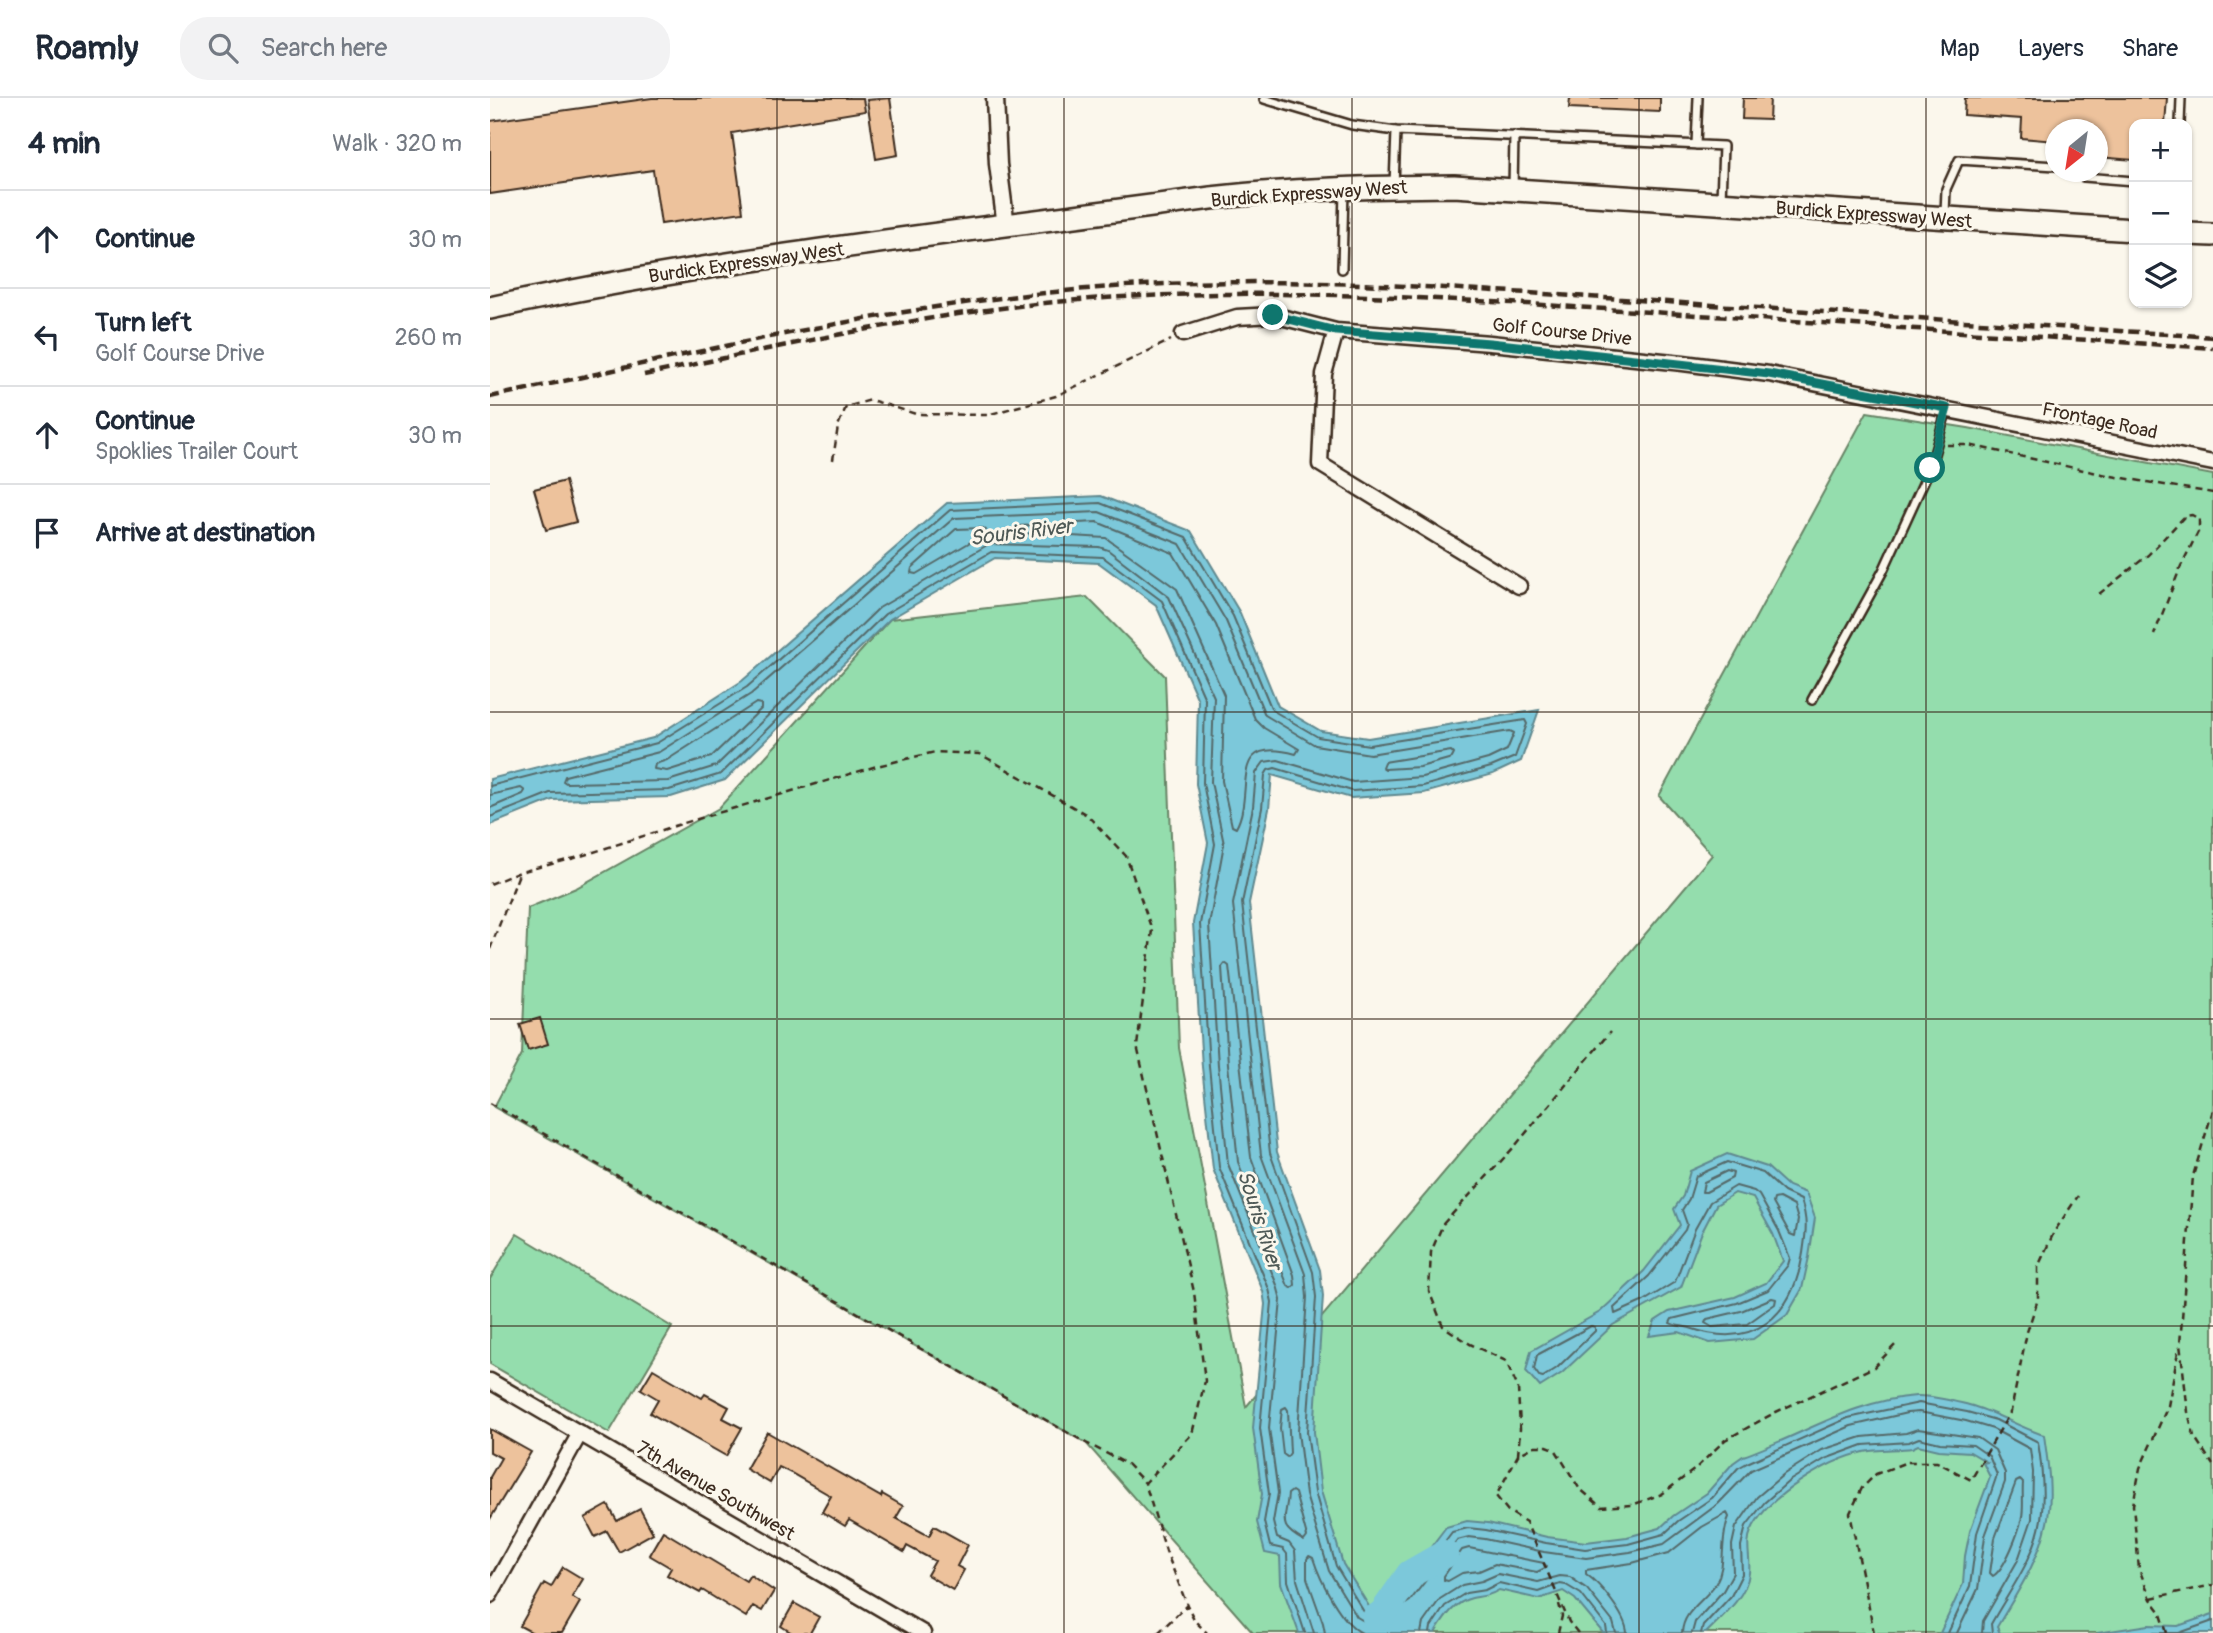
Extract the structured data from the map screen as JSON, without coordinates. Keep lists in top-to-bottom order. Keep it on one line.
{"streets":{"main road":["Burdick Expressway West"],"street":["Golf Course Drive","Frontage Road","7th Avenue Southwest"]},"crossings":[["Golf Course Drive","Frontage Road"]],"water":["Souris River"],"north":"bottom left","page":{"header":"Roamly","search":"Search here","nav":["Map","Layers","Share"],"heading":["4 min","Walk · 320 m"],"map_buttons":["+","−"],"list":[["Continue","30 m"],["Turn left","Golf Course Drive","260 m"],["Continue","Spoklies Trailer Court","30 m"],"Arrive at destination"]}}
